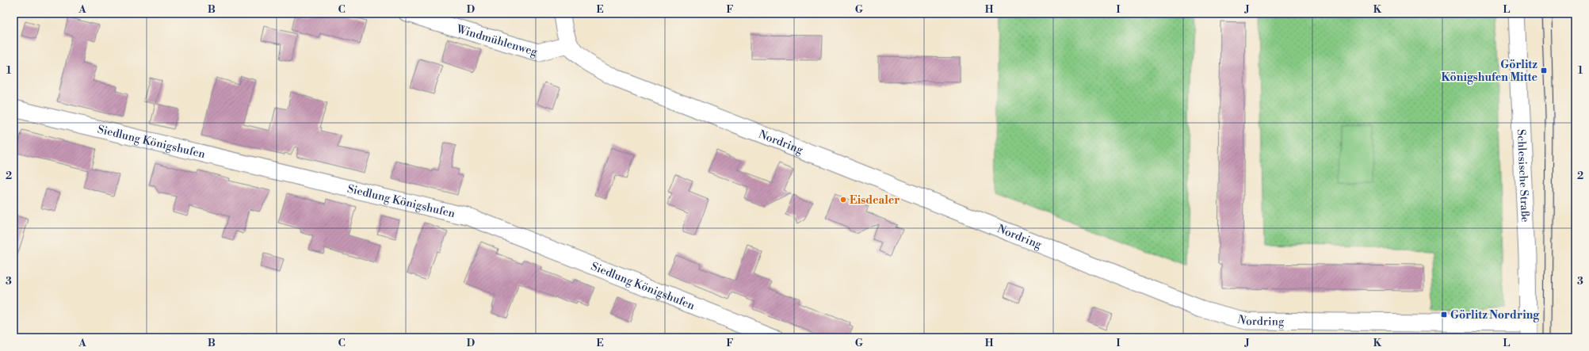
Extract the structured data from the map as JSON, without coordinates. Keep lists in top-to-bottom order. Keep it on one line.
{"streets":{"street":["Windmühlenweg","Siedlung Königshufen","Nordring","Schlesische Straße"]},"crossings":[["Windmühlenweg","Nordring"],["Nordring","Schlesische Straße"]],"places":{"transit":["Görlitz Königshufen Mitte","Görlitz Nordring"],"other":["Eisdealer"]},"grid":{"columns":["A","B","C","D","E","F","G","H","I","J","K","L"],"rows":["1","2","3"]}}
